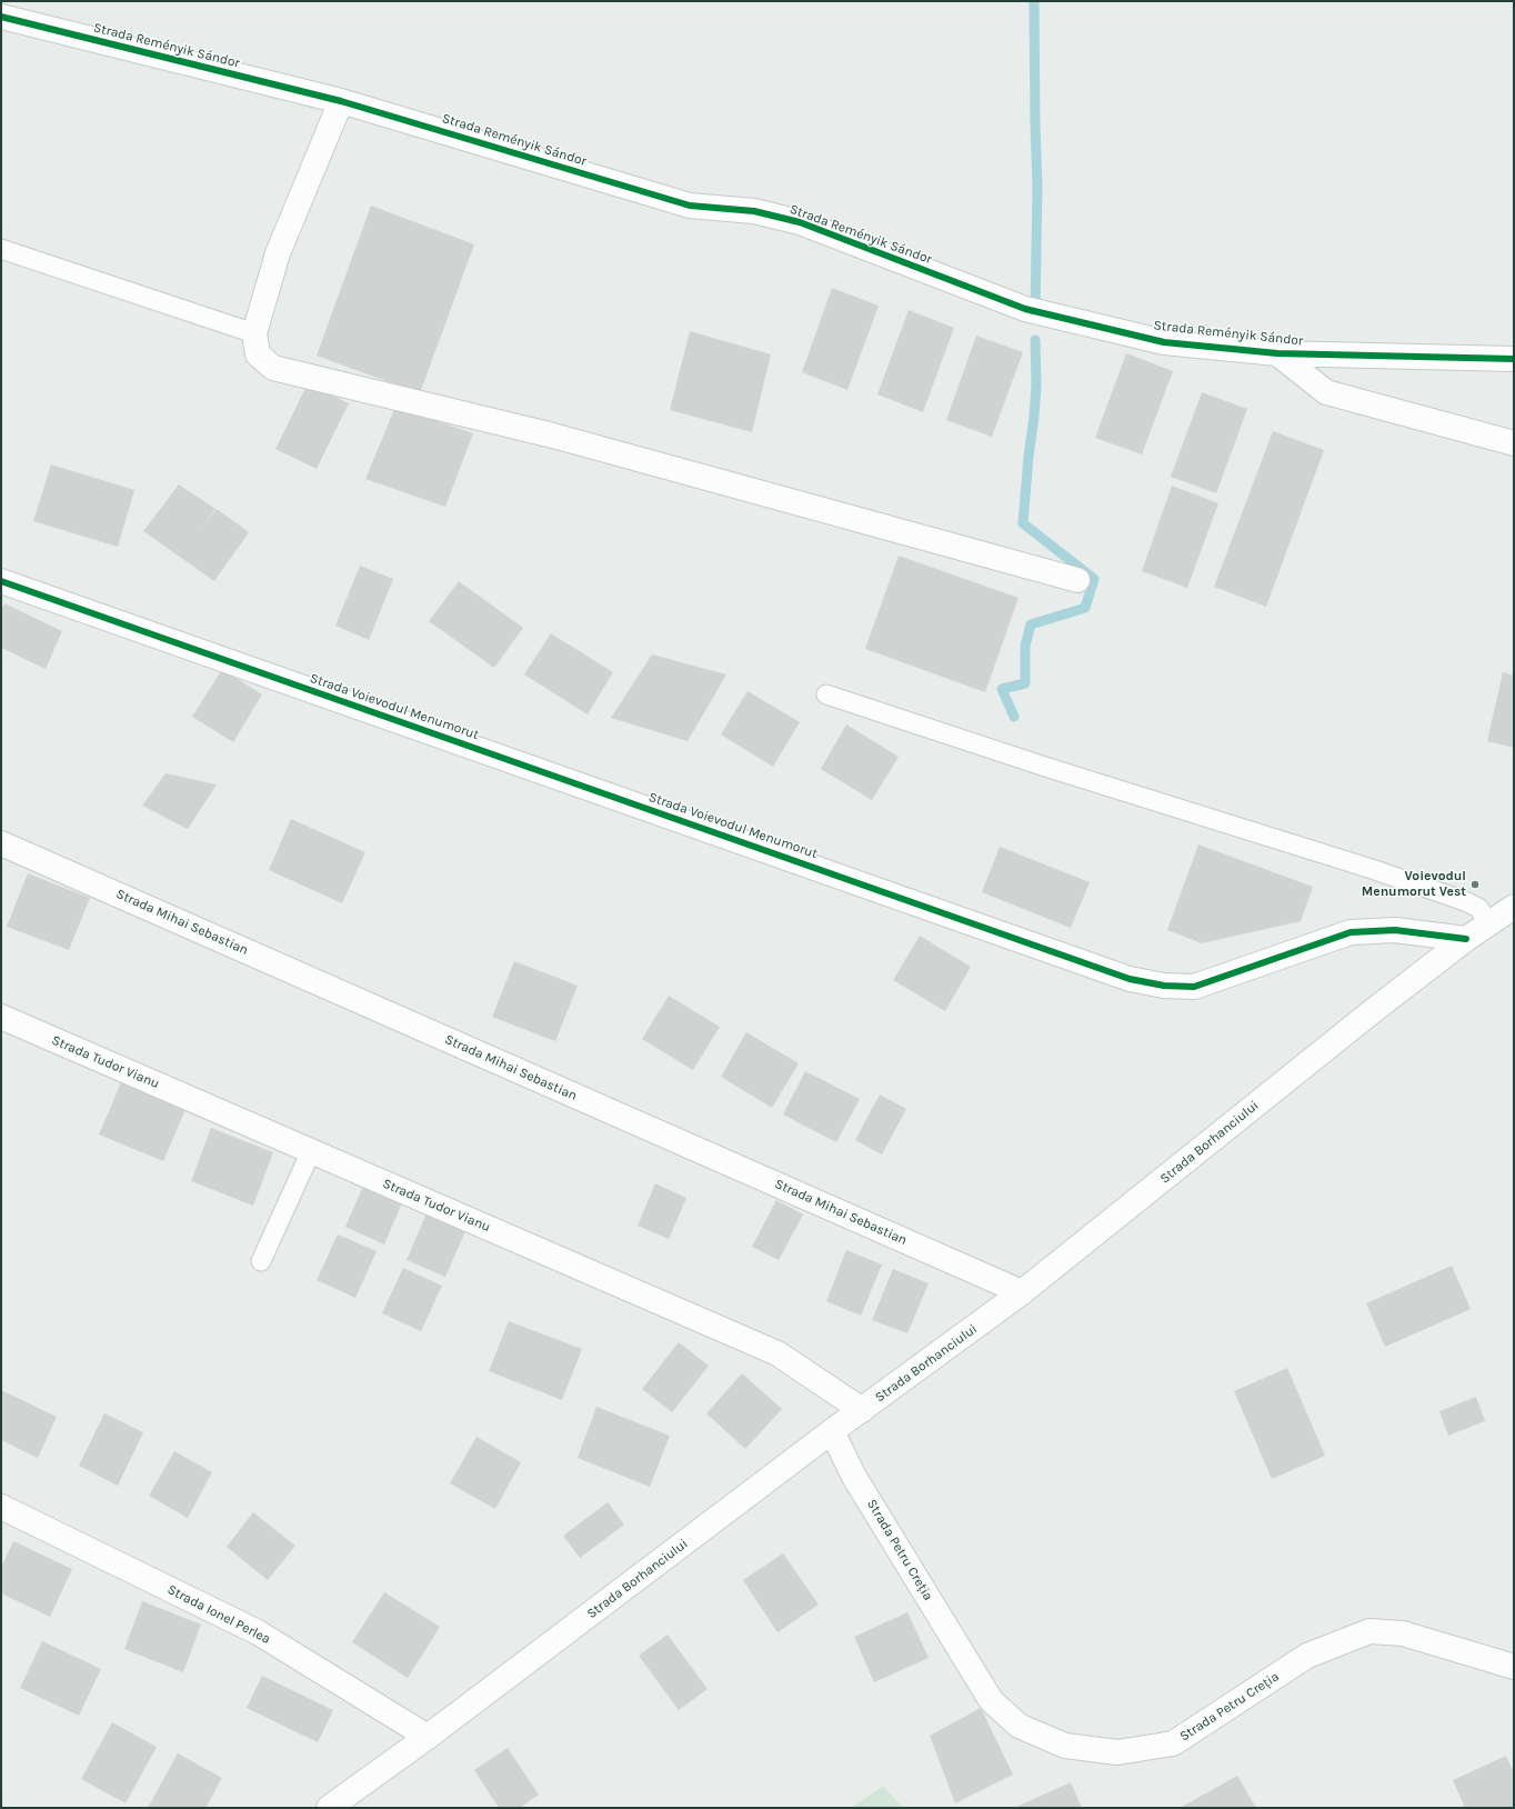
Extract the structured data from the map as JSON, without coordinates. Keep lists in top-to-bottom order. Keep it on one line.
{"streets":{"street":["Strada Reményik Sándor","Strada Voievodul Menumorut","Strada Mihai Sebastian","Strada Tudor Vianu","Strada Borhanciului","Strada Petru Creția","Strada Ionel Perlea"]},"crossings":[["Strada Voievodul Menumorut","Strada Borhanciului"],["Strada Mihai Sebastian","Strada Borhanciului"],["Strada Tudor Vianu","Strada Borhanciului"],["Strada Borhanciului","Strada Petru Creția"],["Strada Borhanciului","Strada Ionel Perlea"]],"places":["Voievodul Menumorut Vest"]}
